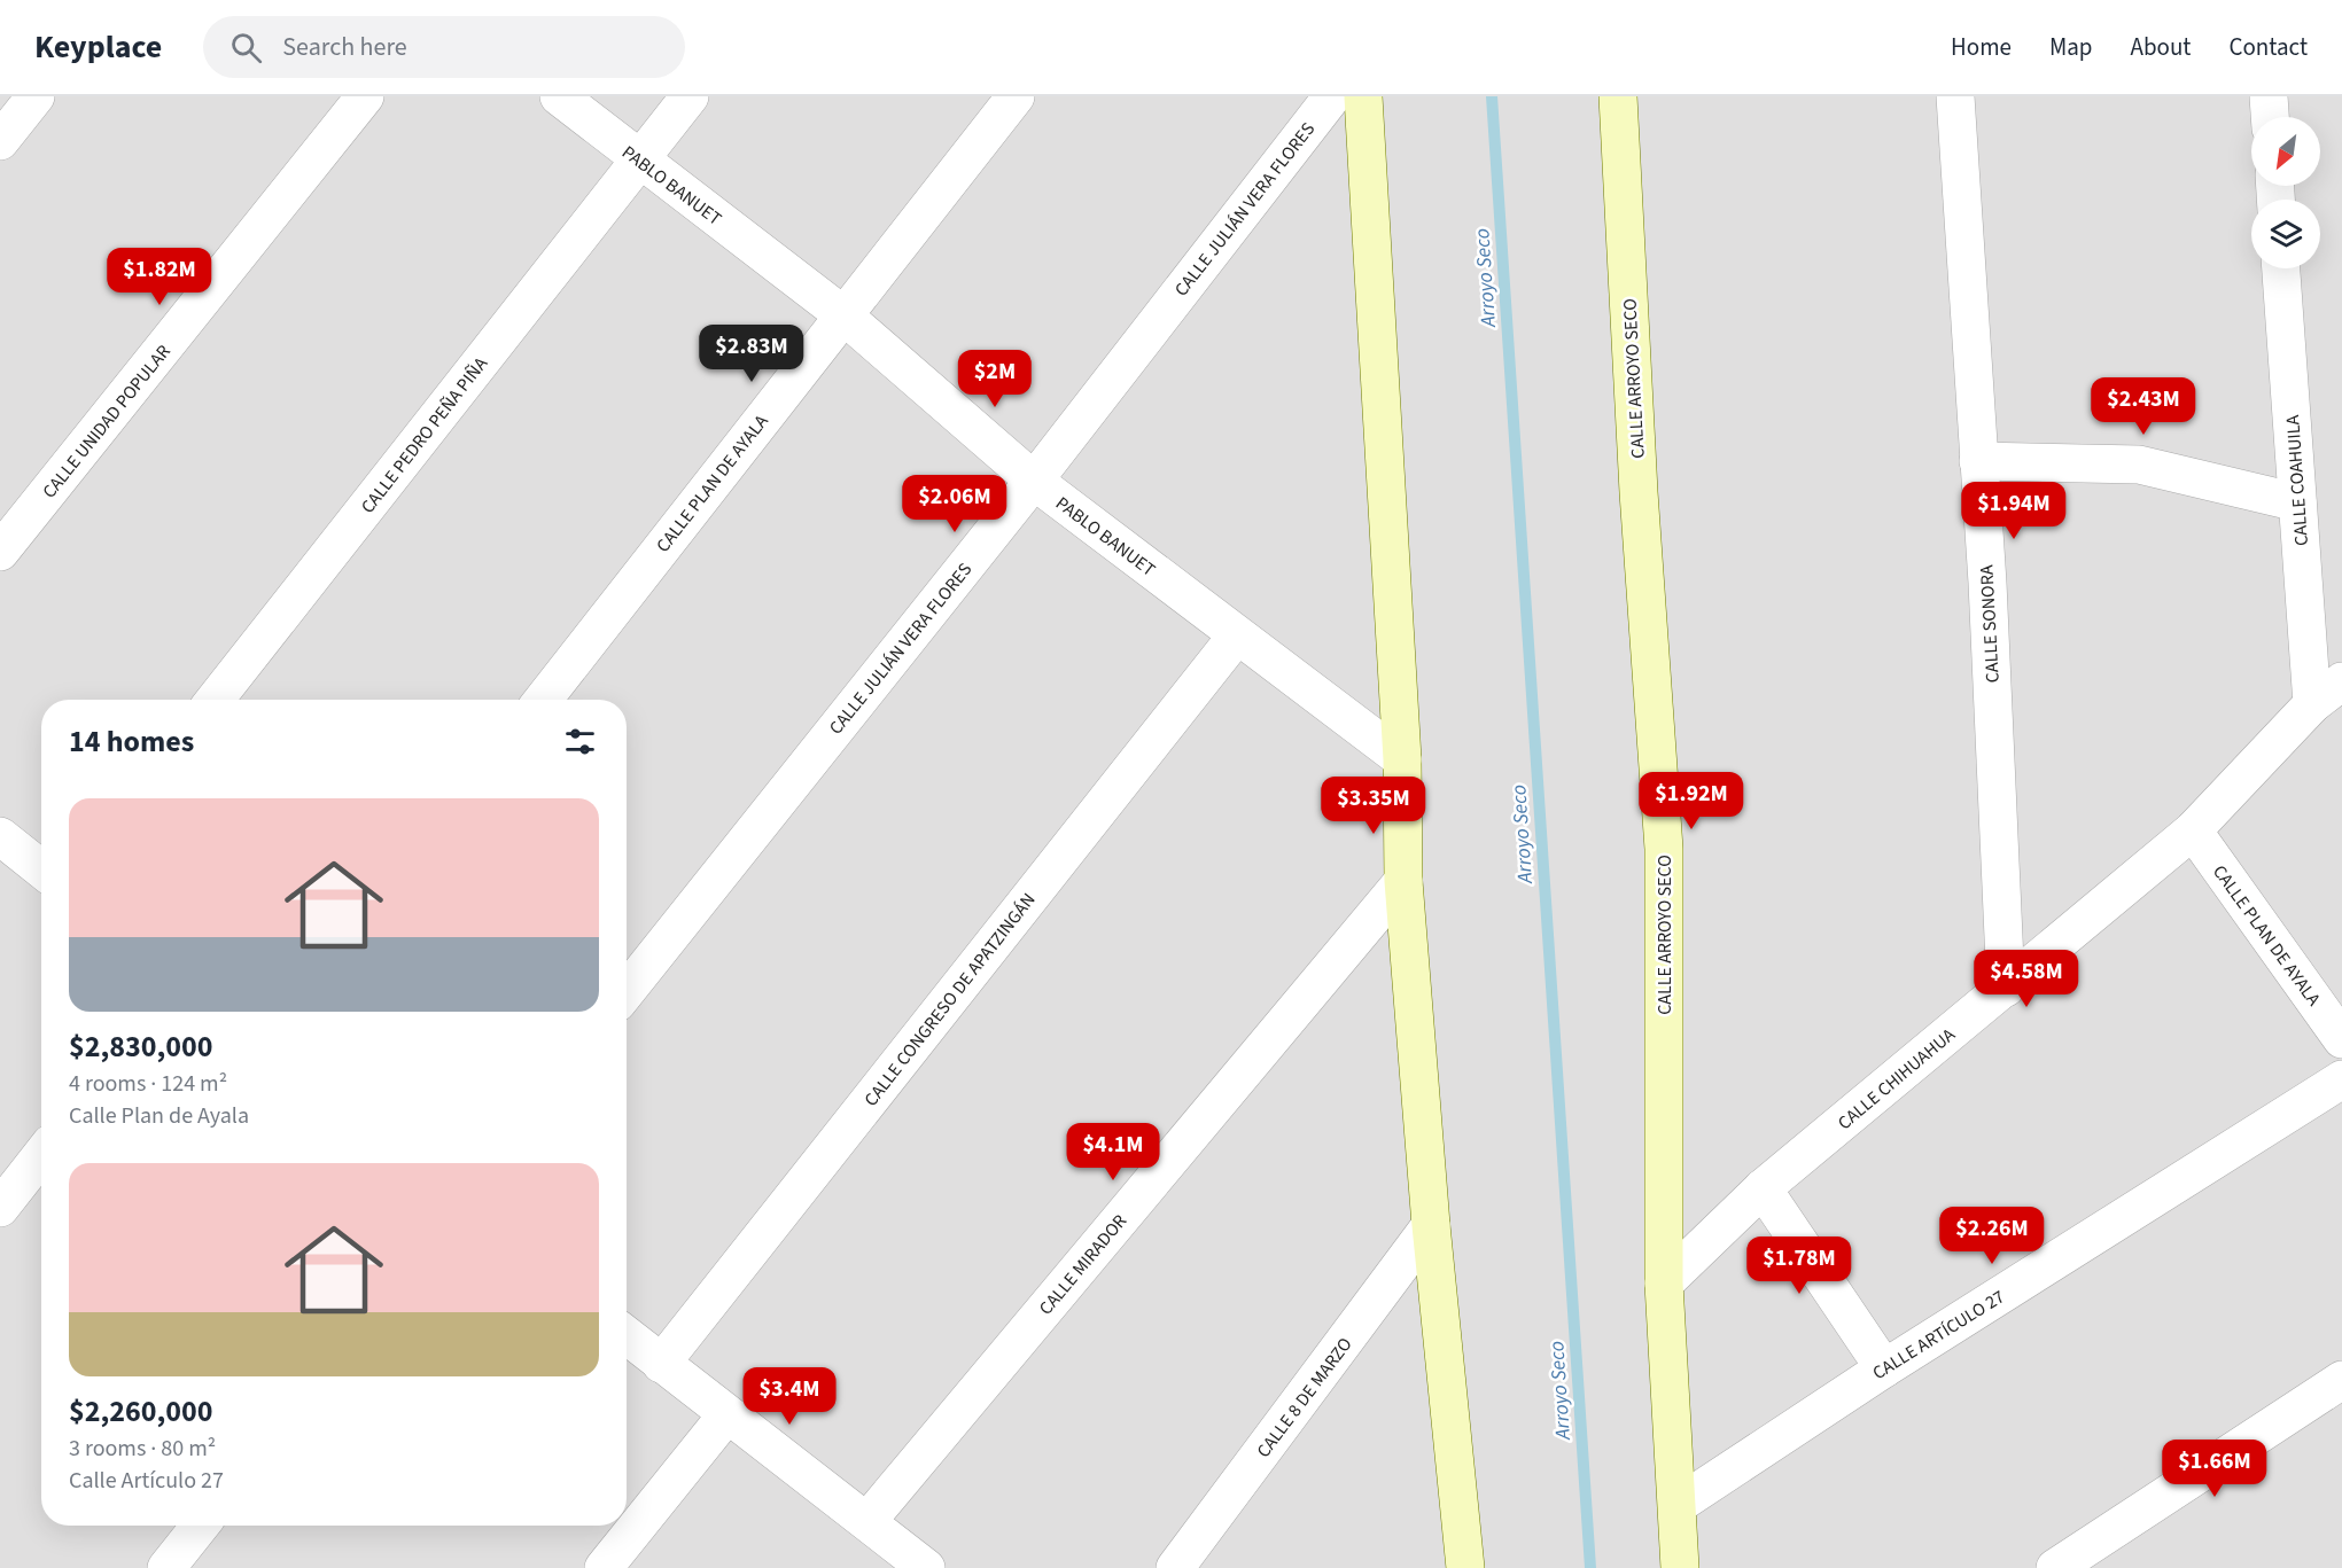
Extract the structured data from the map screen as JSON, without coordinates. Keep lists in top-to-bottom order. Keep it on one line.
{"streets":{"street":["PABLO BANUET","CALLE JULIÁN VERA FLORES","CALLE ARROYO SECO","CALLE UNIDAD POPULAR","CALLE PEDRO PEÑA PIÑA","CALLE COAHUILA","CALLE PLAN DE AYALA","CALLE SONORA","CALLE CONGRESO DE APATZINGÁN","CALLE CHIHUAHUA","CALLE MIRADOR","CALLE ARTÍCULO 27","CALLE 8 DE MARZO"]},"crossings":[["PABLO BANUET","CALLE JULIÁN VERA FLORES"],["PABLO BANUET","CALLE PEDRO PEÑA PIÑA"],["PABLO BANUET","CALLE PLAN DE AYALA"],["PABLO BANUET","CALLE CONGRESO DE APATZINGÁN"],["CALLE ARROYO SECO","CALLE CHIHUAHUA"],["CALLE ARROYO SECO","CALLE ARTÍCULO 27"],["CALLE COAHUILA","CALLE CHIHUAHUA"],["CALLE PLAN DE AYALA","CALLE CHIHUAHUA"],["CALLE SONORA","CALLE CHIHUAHUA"]],"water":["Arroyo Seco"],"north":"bottom left","page":{"header":"Keyplace","search":"Search here","nav":["Home","Map","About","Contact"],"price":["$1.82M","$2.83M","$2M","$2.43M","$2.06M","$1.94M","$1.92M","$3.35M","$4.58M","$4.1M","$2.26M","$1.78M","$3.4M","$1.66M"],"heading":"14 homes","list":[{"name":"$2,830,000","note":"4 rooms · 124 m² · Calle Plan de Ayala"},{"name":"$2,260,000","note":"3 rooms · 80 m² · Calle Artículo 27"}]}}
